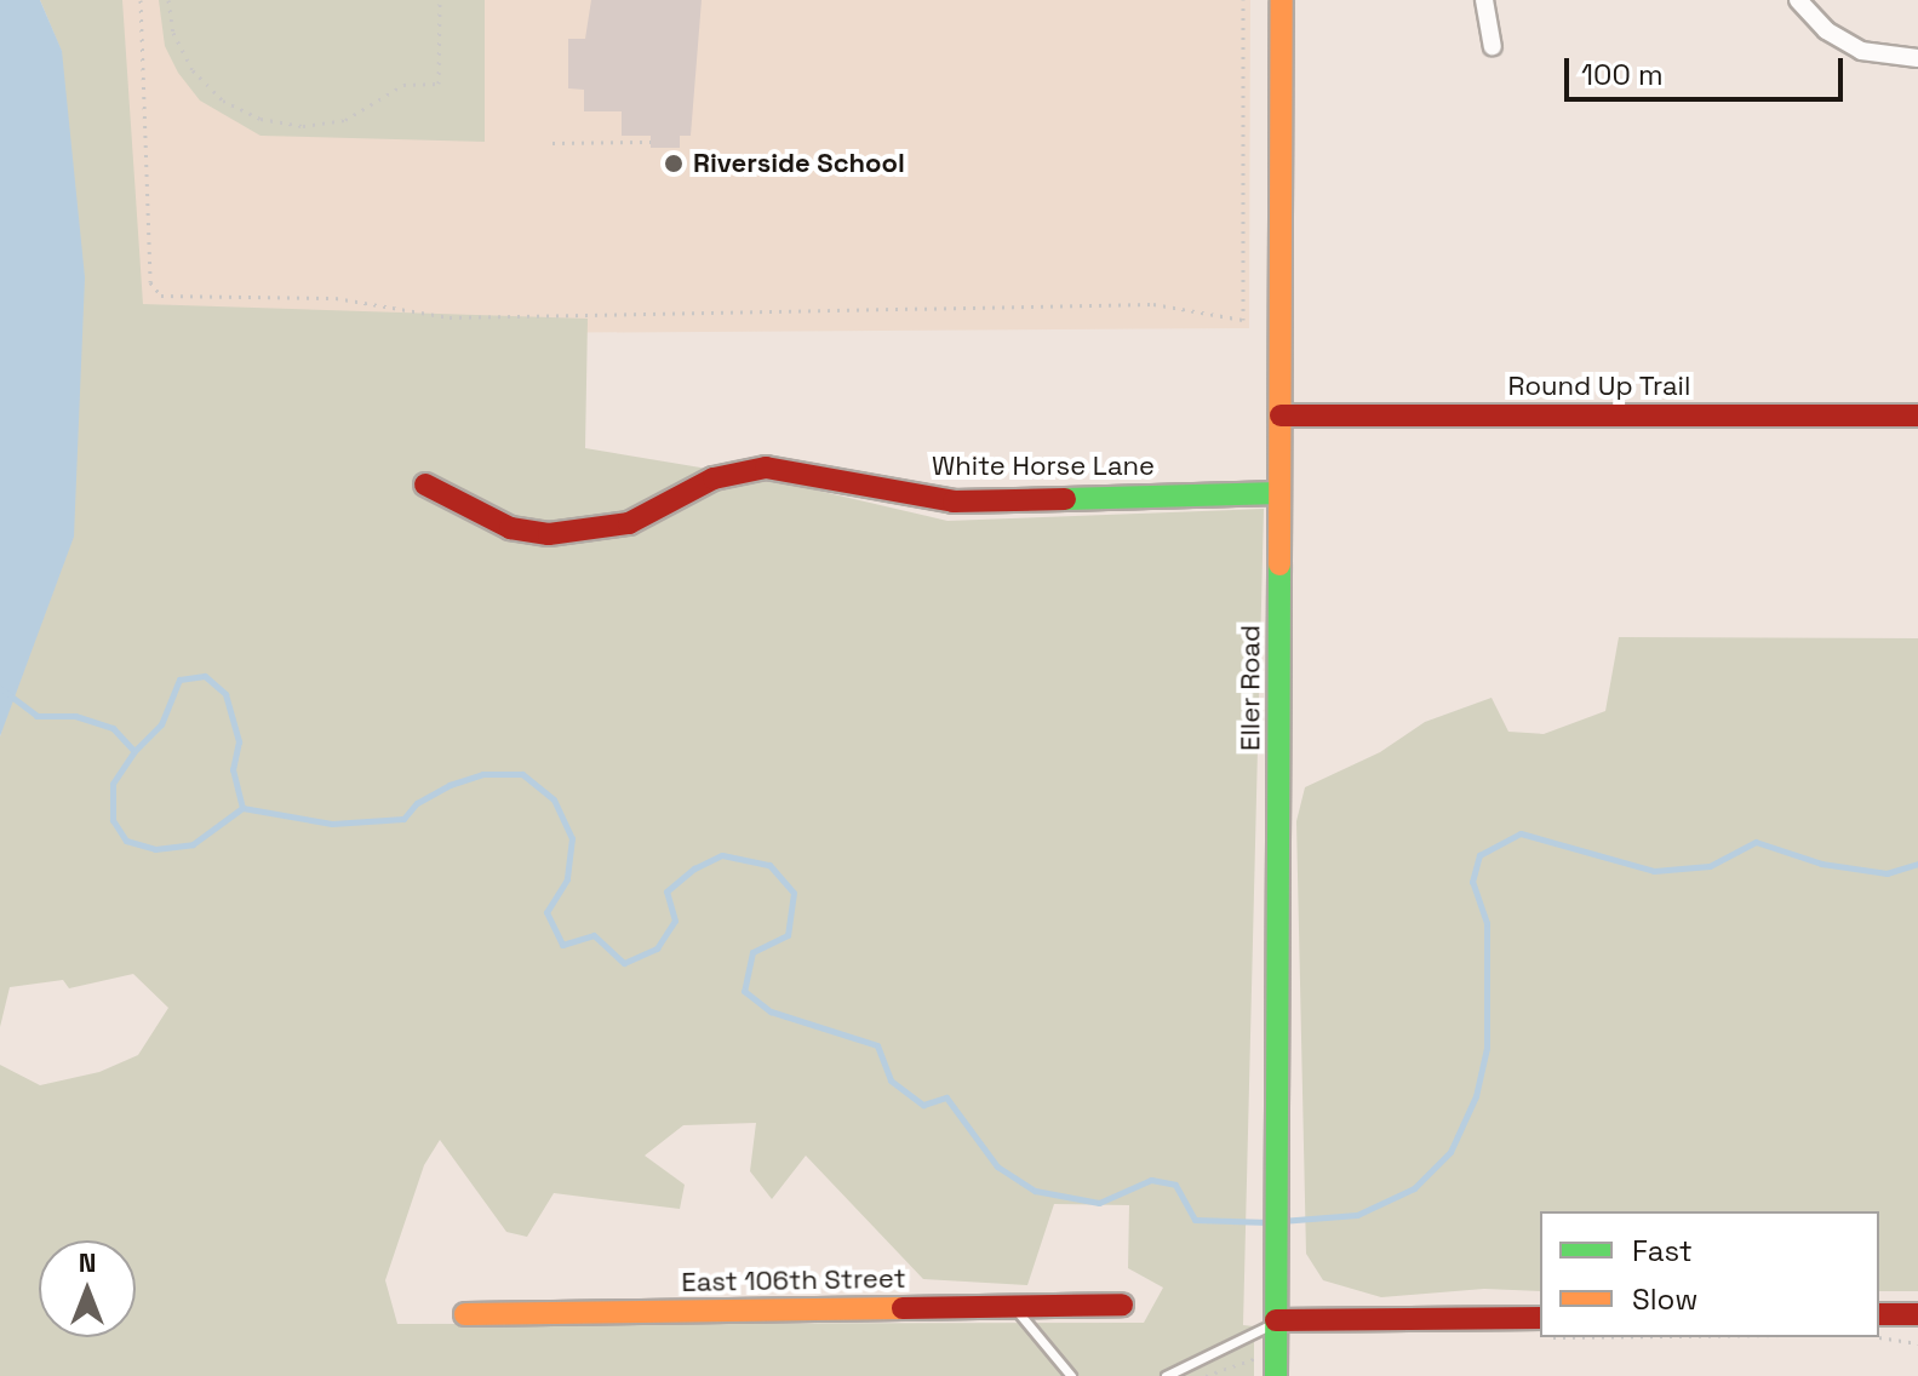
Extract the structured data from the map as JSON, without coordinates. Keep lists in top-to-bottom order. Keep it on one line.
{"streets":{"street":["Round Up Trail","White Horse Lane","Eller Road","East 106th Street"]},"crossings":[["Round Up Trail","Eller Road"],["White Horse Lane","Eller Road"]],"places":["Riverside School"],"legend":["Fast","Slow"],"scale_bar":"100 m","north":"top"}
